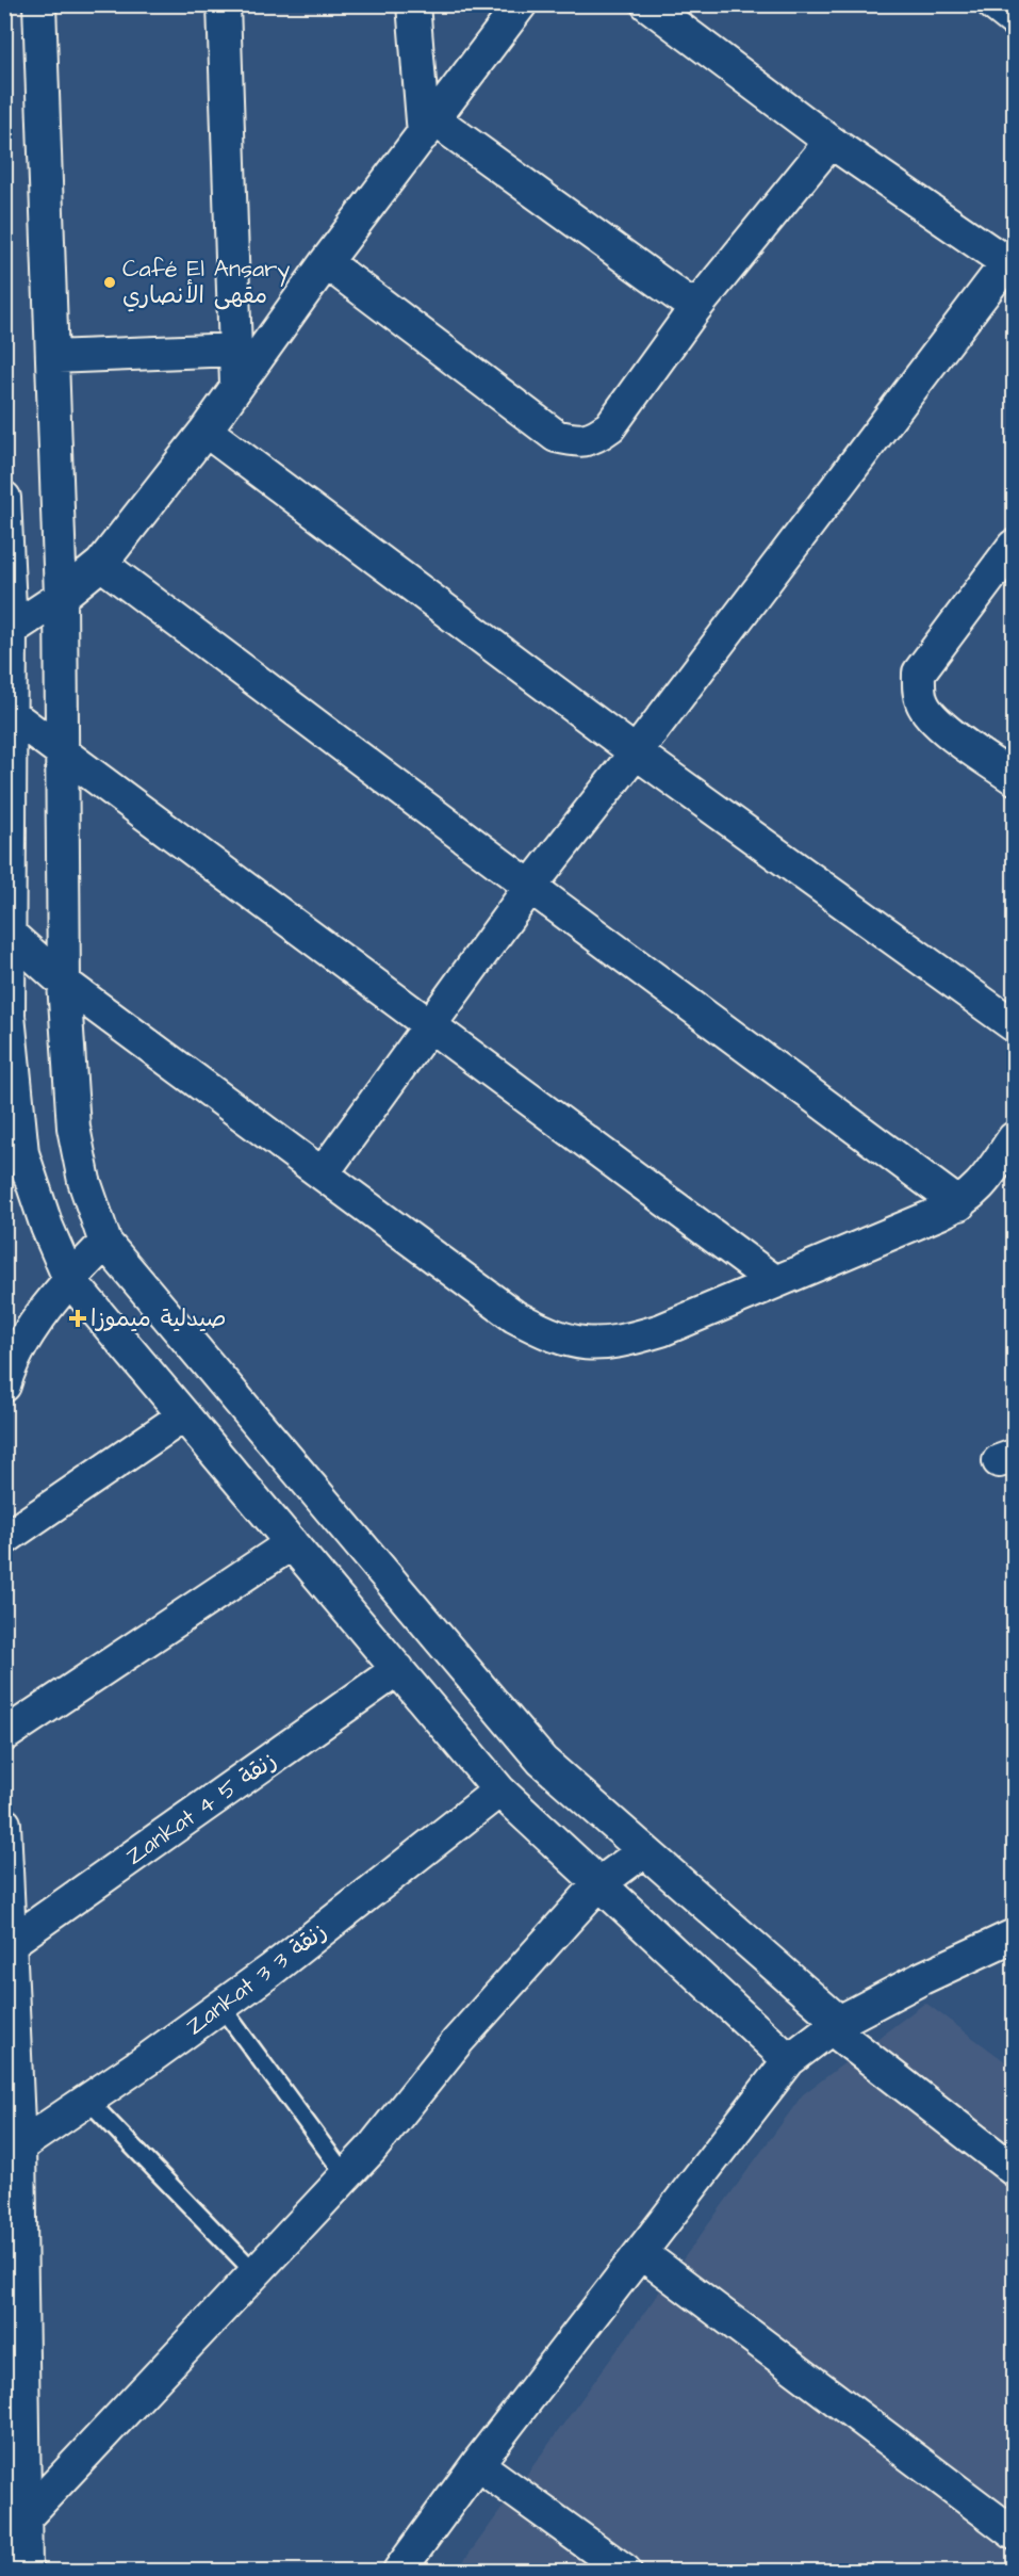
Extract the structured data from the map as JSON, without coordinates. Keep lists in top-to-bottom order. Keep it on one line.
{"streets":{"street":["Zankat 4 زنقة 5","Zankat 3 زنقة 3"]},"places":{"other":["Café El Ansary مقهى الأنصاري"],"health":["صيدلية ميموزا"]}}
